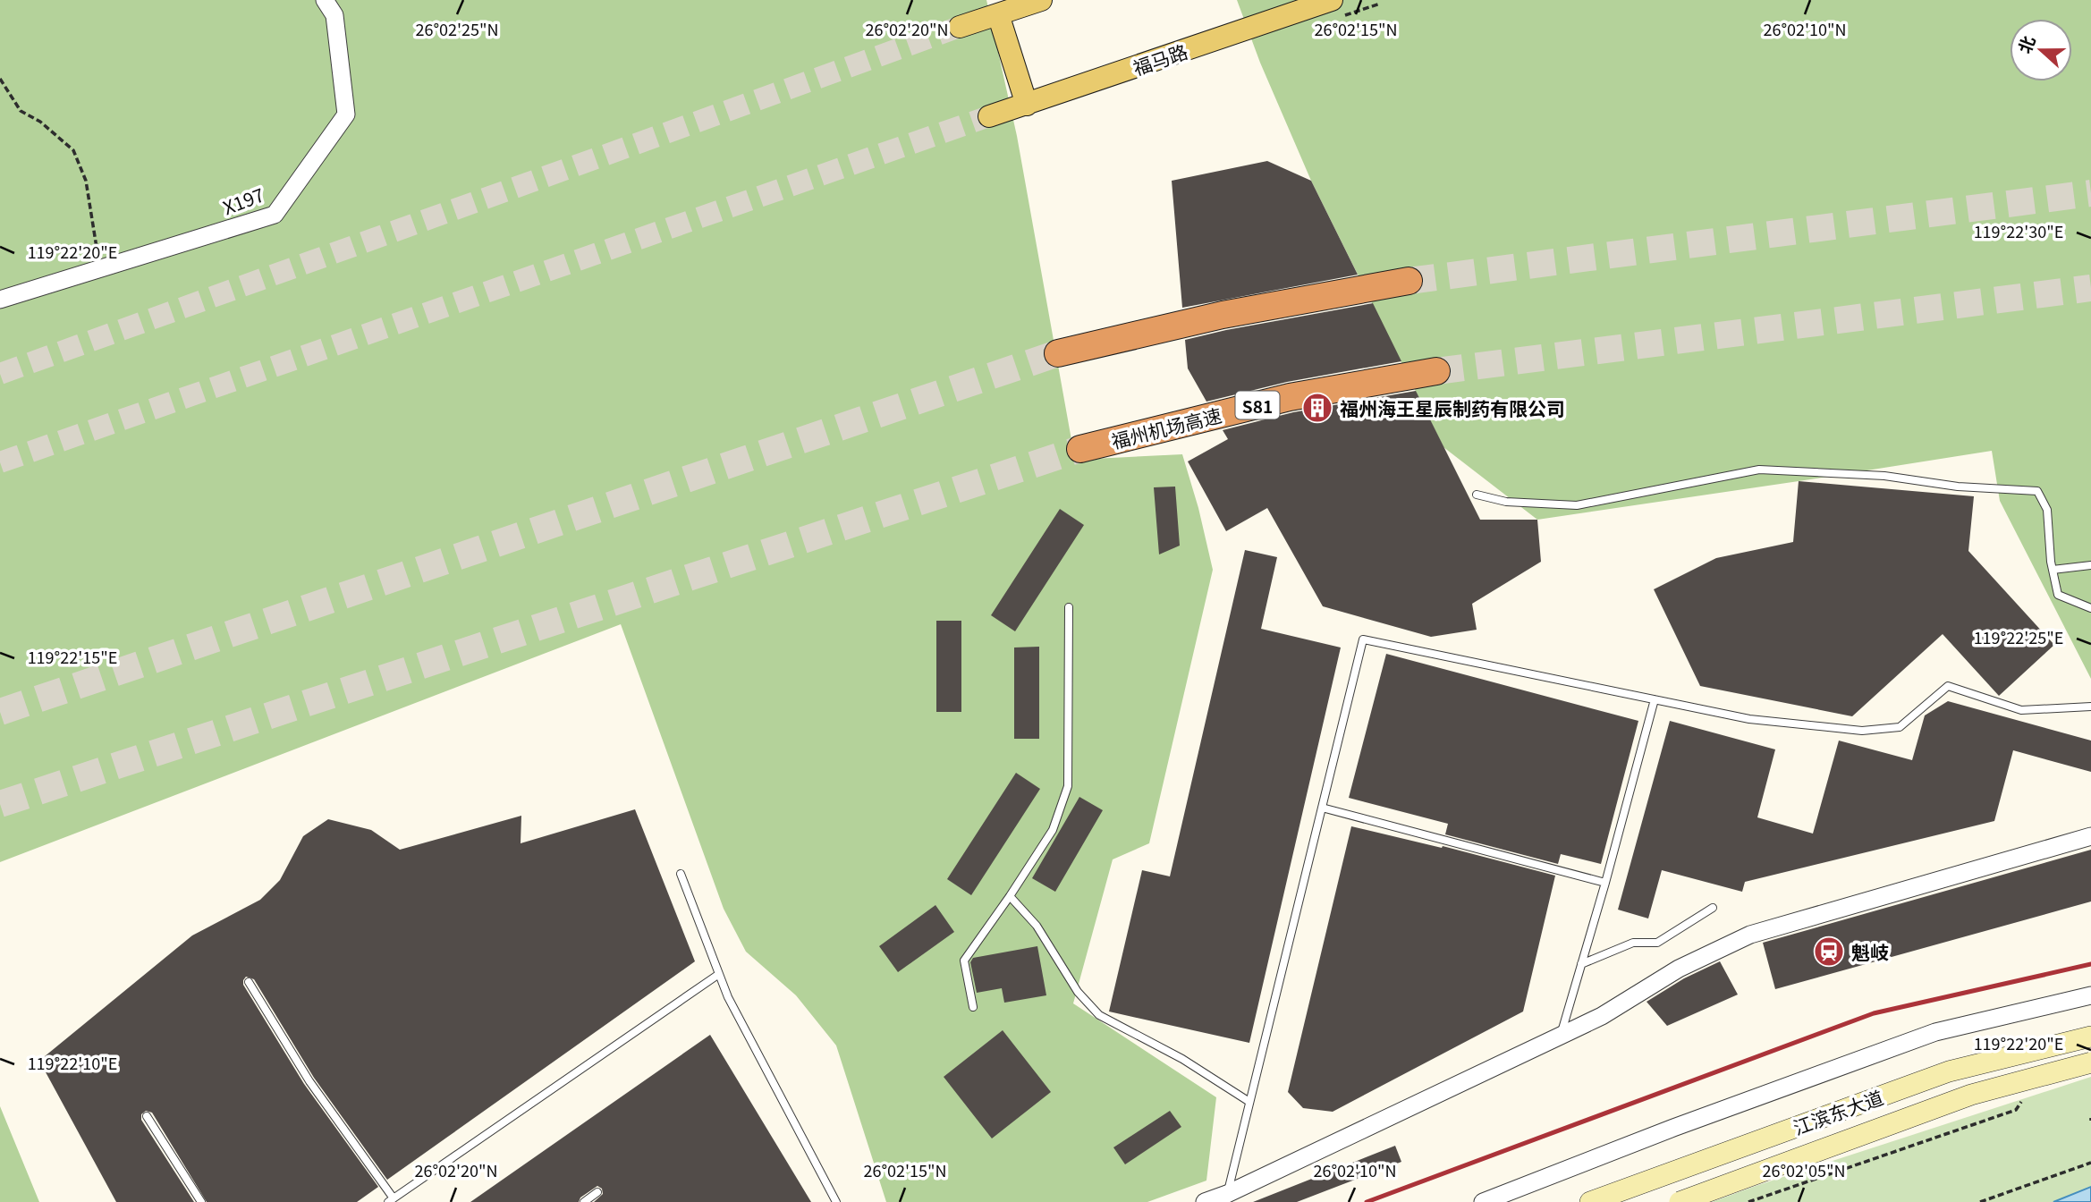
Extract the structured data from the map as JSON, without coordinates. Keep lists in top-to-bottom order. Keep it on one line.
{"streets":{"highway":["S81","福州机场高速"],"main road":["福马路","江滨东大道"],"street":["X197"]},"places":{"building":["福州海王星辰制药有限公司"],"station":["魁岐"]},"north":"left","coordinates":["26°02'25\"N","26°02'20\"N","26°02'15\"N","26°02'10\"N","119°22'30\"E","119°22'20\"E","119°22'25\"E","119°22'15\"E","119°22'10\"E","26°02'05\"N"]}
